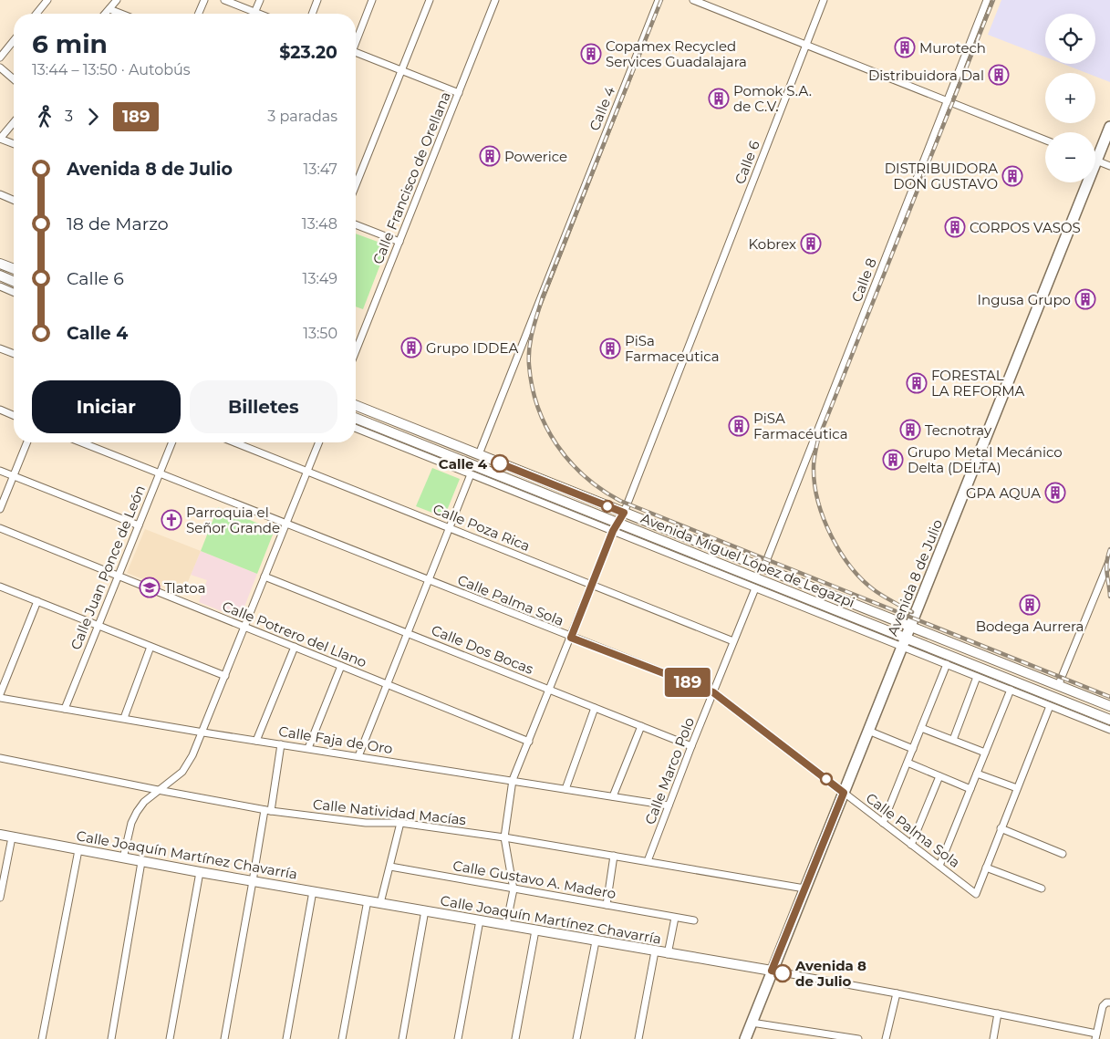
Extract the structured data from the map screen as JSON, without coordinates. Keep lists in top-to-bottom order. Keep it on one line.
{"streets":{"main road":["Avenida Miguel López de Legazpi","Avenida 8 de Julio","Calle Joaquín Martínez Chavarría"],"street":["Calle 4","Calle 6","Calle Francisco de Orellana","Calle 8","Calle Poza Rica","Calle Juan Ponce de León","Calle Palma Sola","Calle Potrero del Llano","Calle Dos Bocas","Calle Faja de Oro","Calle Marco Polo","Calle Natividad Macías","Calle Gustavo A. Madero"]},"crossings":[["Calle 4","Avenida Miguel López de Legazpi"],["Calle 6","Calle Poza Rica"],["Calle 6","Avenida Miguel López de Legazpi"],["Calle 6","Calle Palma Sola"],["Calle 6","Calle Potrero del Llano"],["Calle 6","Calle Dos Bocas"],["Calle 6","Calle Faja de Oro"],["Calle 6","Calle Natividad Macías"],["Calle 6","Calle Gustavo A. Madero"],["Calle 8","Avenida Miguel López de Legazpi"],["Calle Poza Rica","Calle Marco Polo"],["Avenida Miguel López de Legazpi","Avenida 8 de Julio"],["Avenida Miguel López de Legazpi","Calle Marco Polo"],["Calle Juan Ponce de León","Calle Palma Sola"],["Calle Juan Ponce de León","Calle Potrero del Llano"],["Calle Juan Ponce de León","Calle Faja de Oro"],["Avenida 8 de Julio","Calle Palma Sola"],["Avenida 8 de Julio","Calle Natividad Macías"],["Avenida 8 de Julio","Calle Joaquín Martínez Chavarría"],["Calle Palma Sola","Calle Marco Polo"],["Calle Dos Bocas","Calle Marco Polo"],["Calle Faja de Oro","Calle Marco Polo"],["Calle Marco Polo","Calle Natividad Macías"]],"places":{"building":["Murotech","Copamex Recycled Services Guadalajara","Distribuidora Dal","Pomok S.A. de C.V.","Powerice","DISTRIBUIDORA DON GUSTAVO","CORPOS VASOS","Kobrex","Ingusa Grupo","Grupo IDDEA","PiSa Farmaceutica","FORESTAL LA REFORMA","PiSA Farmacéutica","Tecnotray","Grupo Metal Mecánico Delta (DELTA)","GPA AQUA","Bodega Aurrera"],"other":["Calle 4","Avenida 8 de Julio"],"church":["Parroquia el Señor Grande"],"school or university":["Tlatoa"]},"lines":["bus line 189"],"page":{"on_map":"189","map_buttons":["+","−"],"heading":["6 min","13:44 – 13:50 · Autobús","$23.20"],"legs":["3","189","3 paradas"],"list":[{"name":"Avenida 8 de Julio","value":"13:47"},{"name":"18 de Marzo","value":"13:48"},{"name":"Calle 6","value":"13:49"},{"name":"Calle 4","value":"13:50"}],"buttons":["Iniciar","Billetes"]}}
